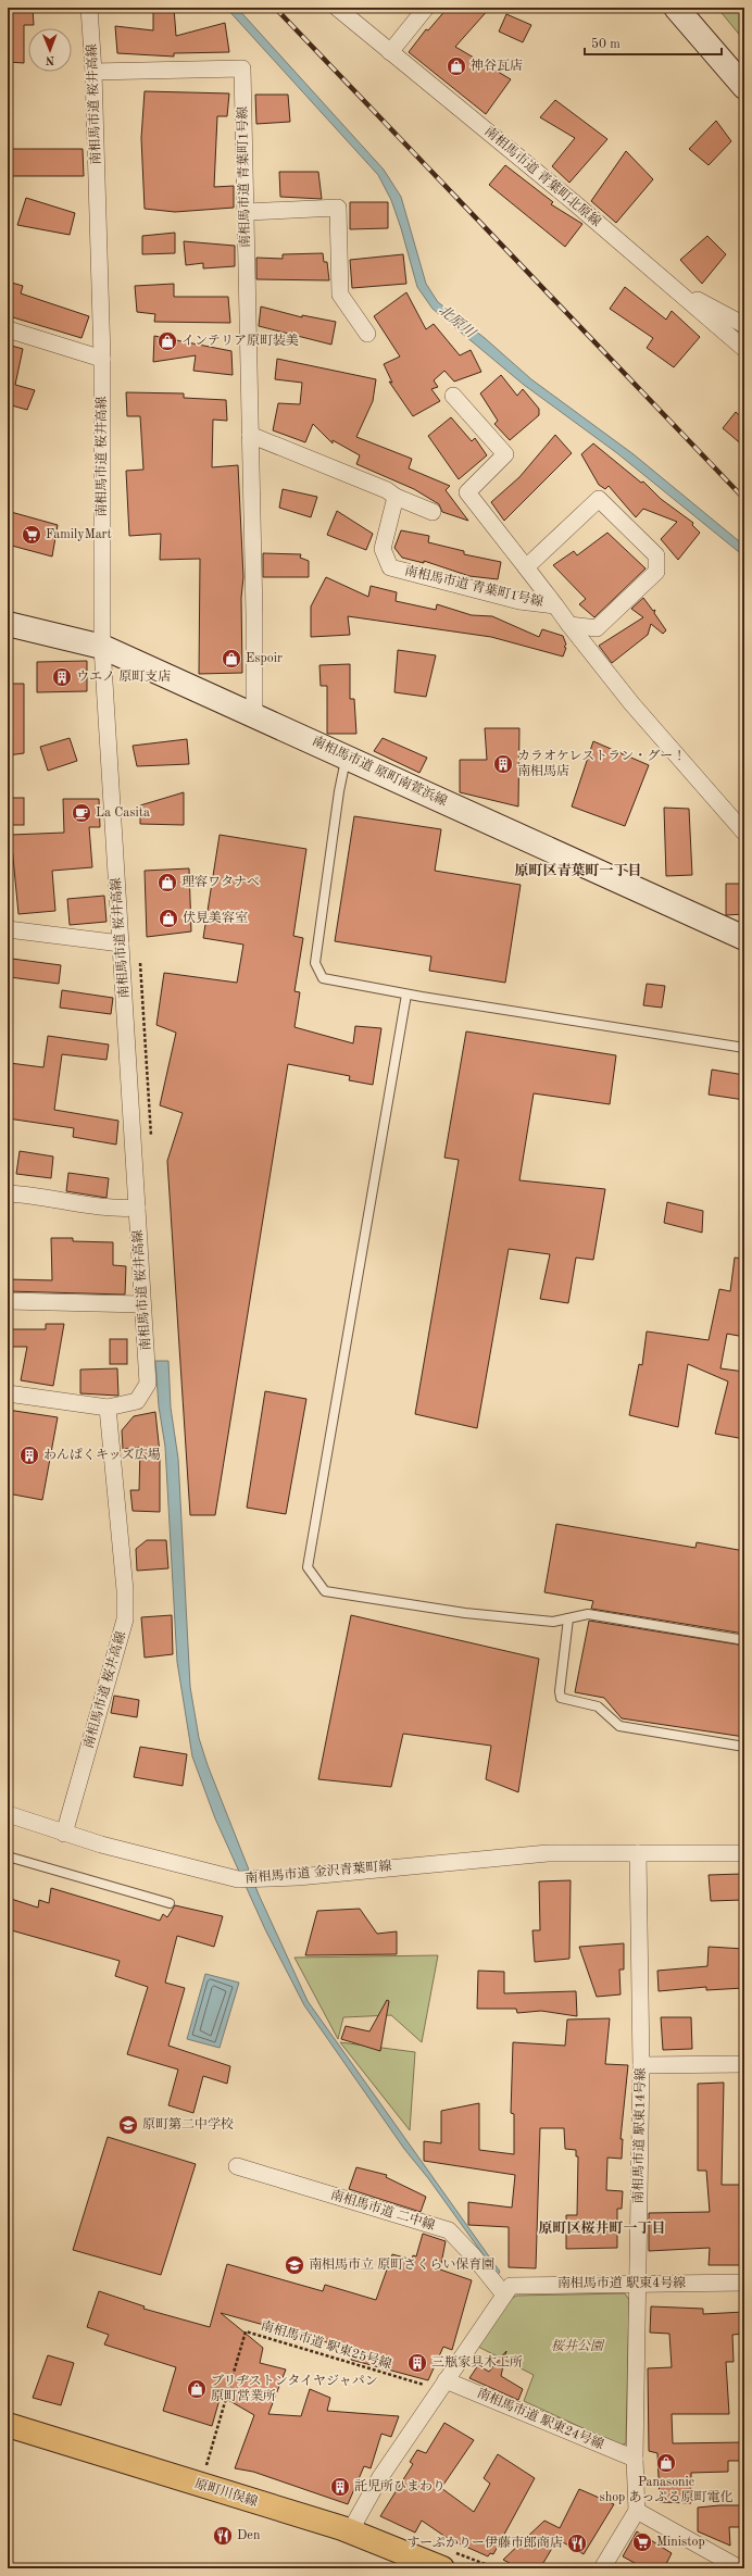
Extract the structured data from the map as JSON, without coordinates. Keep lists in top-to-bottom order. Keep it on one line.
{"streets":{"main road":["原町川俣線"],"street":["南相馬市道 桜井高線","南相馬市道 青葉町1号線","南相馬市道 青葉町北原線","南相馬市道 原町南萱浜線","南相馬市道 金沢青葉町線","南相馬市道 駅東14号線","南相馬市道 二中線","南相馬市道 駅東4号線","南相馬市道 駅東24号線"],"path":["南相馬市道 駅東25号線"]},"crossings":[["南相馬市道 桜井高線","南相馬市道 青葉町1号線"],["南相馬市道 桜井高線","南相馬市道 原町南萱浜線"],["南相馬市道 桜井高線","南相馬市道 金沢青葉町線"],["南相馬市道 青葉町1号線","南相馬市道 原町南萱浜線"],["南相馬市道 金沢青葉町線","南相馬市道 駅東14号線"],["南相馬市道 駅東14号線","南相馬市道 駅東4号線"],["南相馬市道 駅東14号線","南相馬市道 駅東24号線"],["南相馬市道 二中線","南相馬市道 駅東4号線"],["南相馬市道 駅東25号線","南相馬市道 駅東24号線"]],"districts":["原町区青葉町一丁目","原町区桜井町一丁目"],"water":["北原川"],"parks":["桜井公園"],"places":{"shop":["神谷瓦店","インテリア原町装美","Espoir","理容ワタナベ","伏見美容室","ブリヂストンタイヤジャパン 原町営業所","Panasonic shop あっぷる原町電化"],"supermarket":["FamilyMart","Ministop"],"building":["ウエノ 原町支店","カラオケレストラン・グー！ 南相馬店","わんぱくキッズ広場","三瓶家具木工所","託児所ひまわり"],"cafe":["La Casita"],"school or university":["原町第二中学校","南相馬市立 原町さくらい保育園"],"restaurant":["Den","すーぷかりー伊藤市郎商店"]},"scale_bar":"50 m","north":"bottom"}
